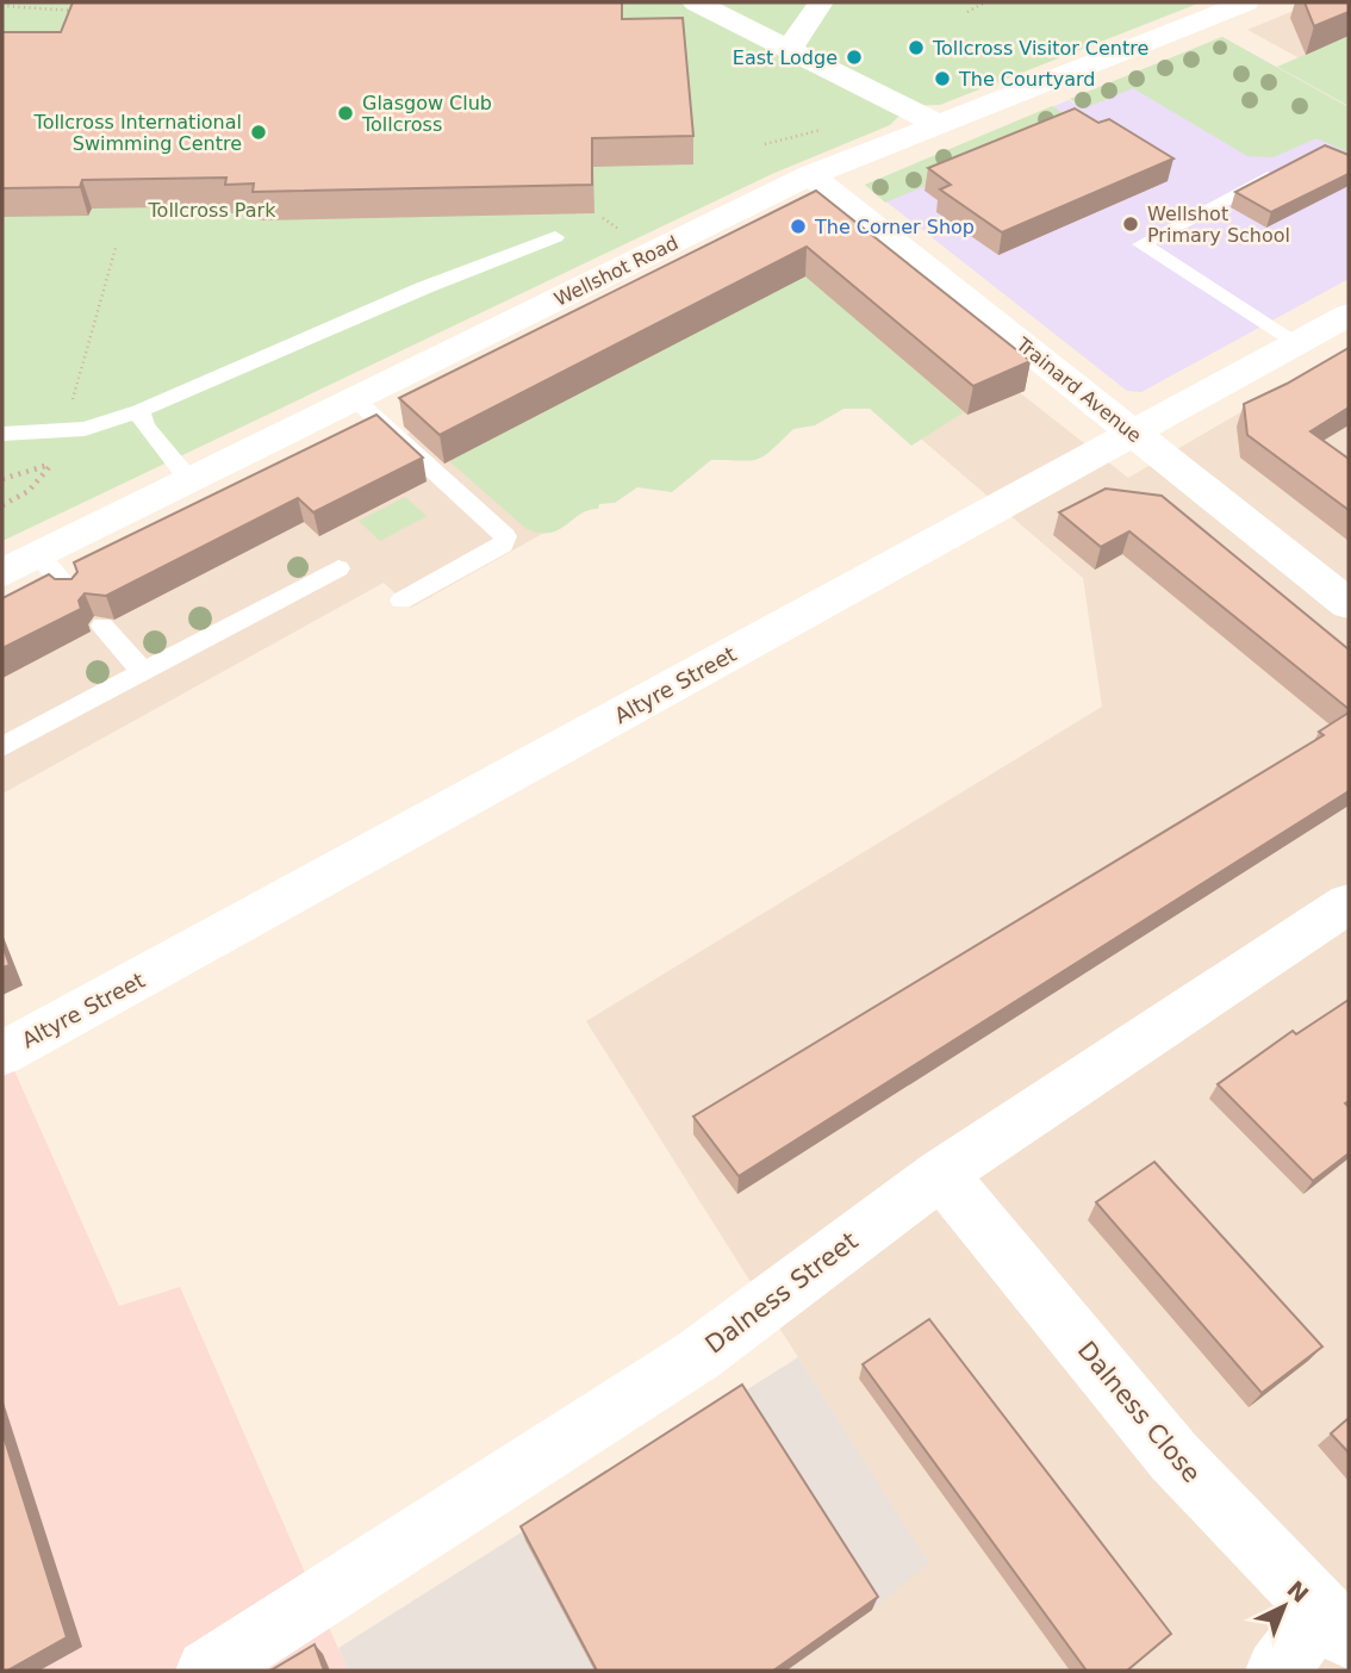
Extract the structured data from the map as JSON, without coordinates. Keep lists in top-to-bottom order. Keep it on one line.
{"streets":{"street":["Wellshot Road","Trainard Avenue","Altyre Street","Dalness Street","Dalness Close"]},"crossings":[["Wellshot Road","Trainard Avenue"],["Trainard Avenue","Altyre Street"],["Dalness Street","Dalness Close"]],"parks":["Tollcross Park"],"places":["Tollcross Visitor Centre","East Lodge","The Courtyard","Glasgow Club Tollcross","Tollcross International Swimming Centre","Wellshot Primary School","The Corner Shop"],"north":"top right"}
